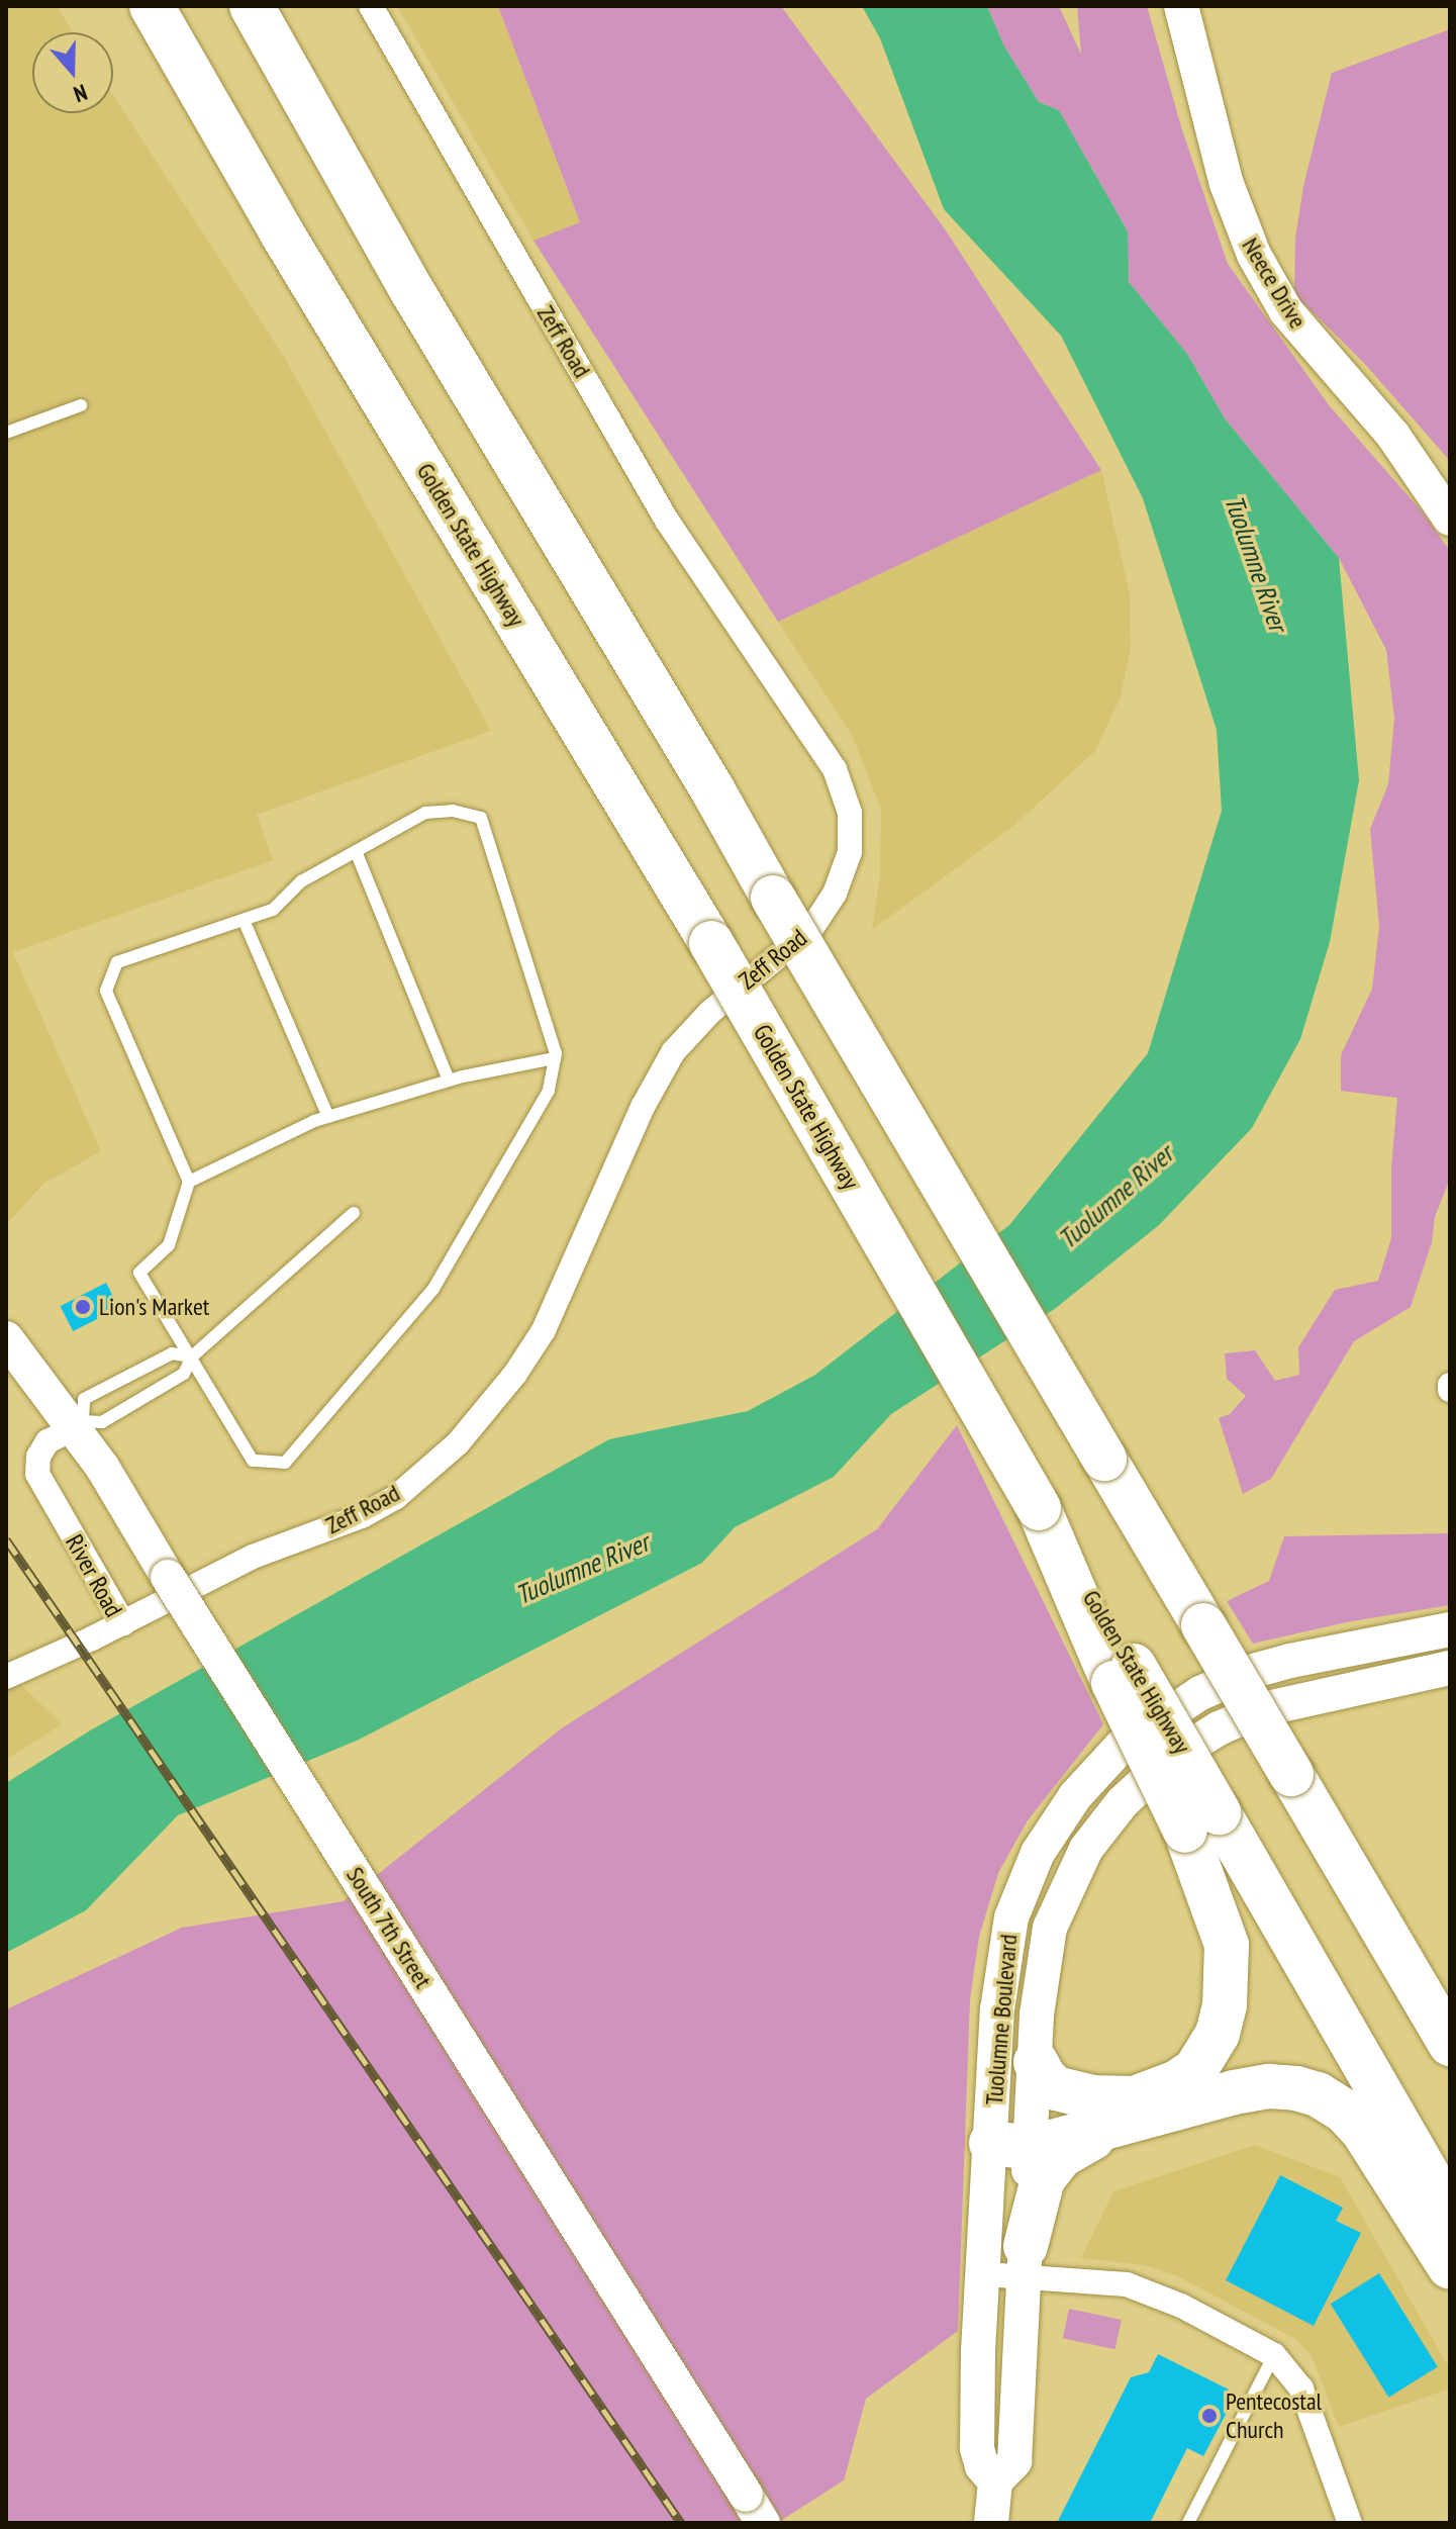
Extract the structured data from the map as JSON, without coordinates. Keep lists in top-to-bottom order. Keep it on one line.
{"streets":{"highway":["Golden State Highway"],"main road":["Neece Drive","South 7th Street","Tuolumne Boulevard"],"street":["Zeff Road","River Road"]},"crossings":[["Zeff Road","River Road"],["River Road","South 7th Street"]],"water":["Tuolumne River"],"places":["Lion's Market","Pentecostal Church"],"north":"bottom"}
